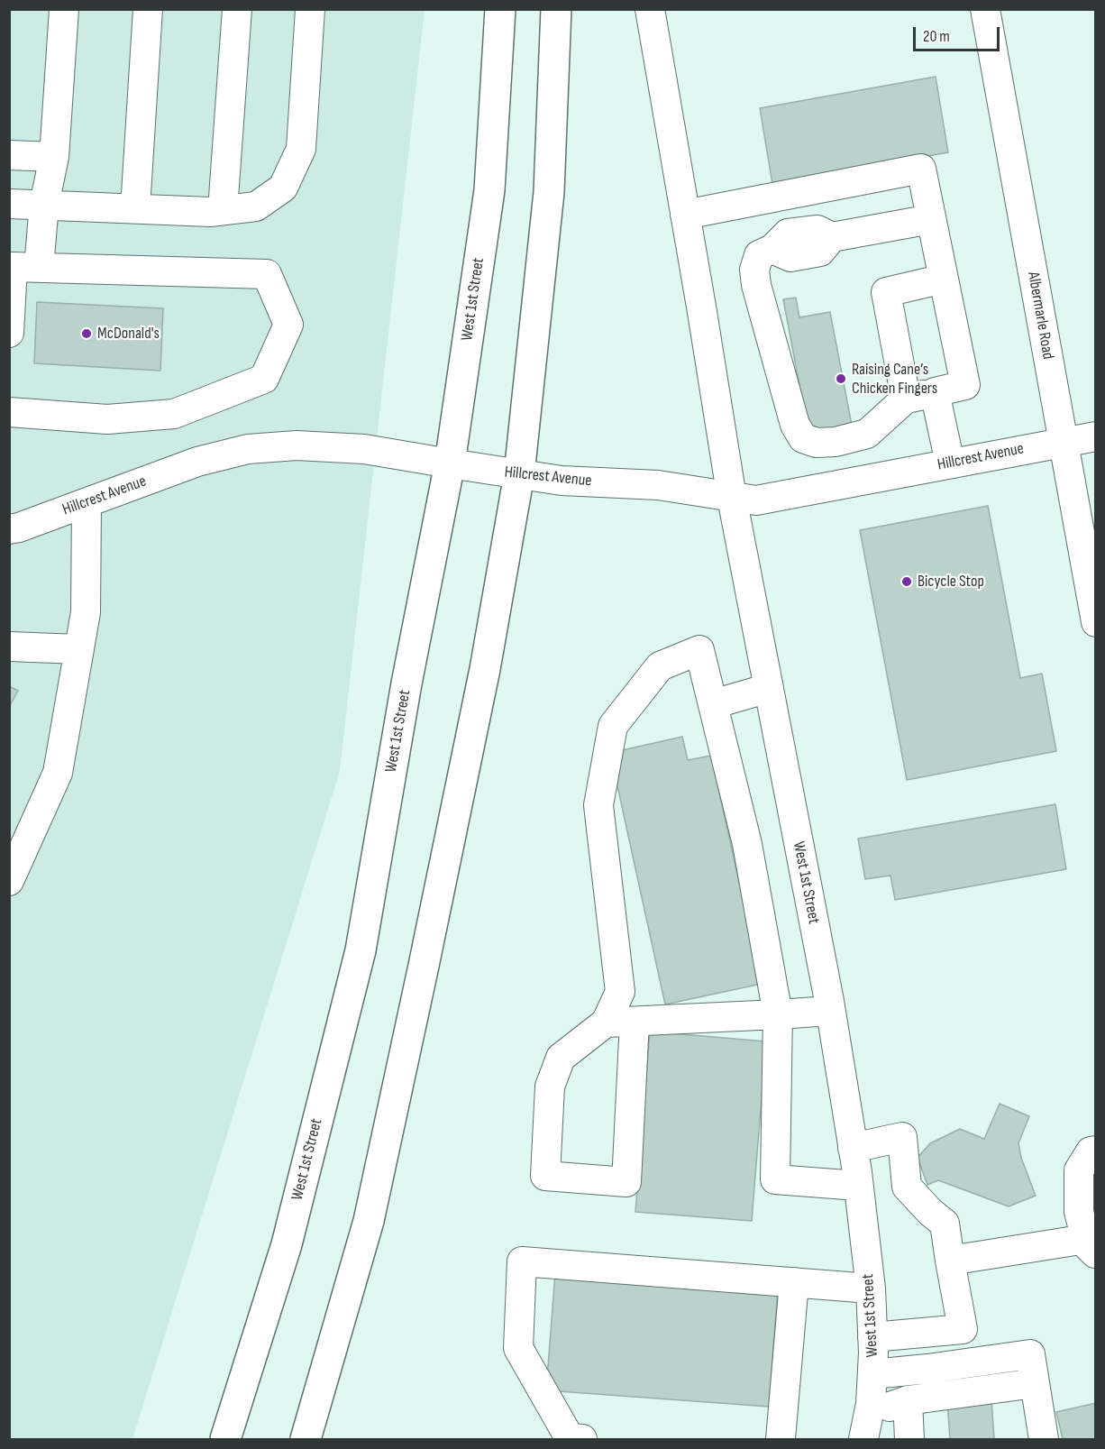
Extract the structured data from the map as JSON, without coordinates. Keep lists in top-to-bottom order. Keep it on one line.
{"streets":{"main road":["West 1st Street"],"street":["Albermarle Road","Hillcrest Avenue"]},"crossings":[["West 1st Street","Hillcrest Avenue"],["Albermarle Road","Hillcrest Avenue"]],"places":["McDonald's","Raising Cane’s Chicken Fingers","Bicycle Stop"],"scale_bar":"20 m"}
